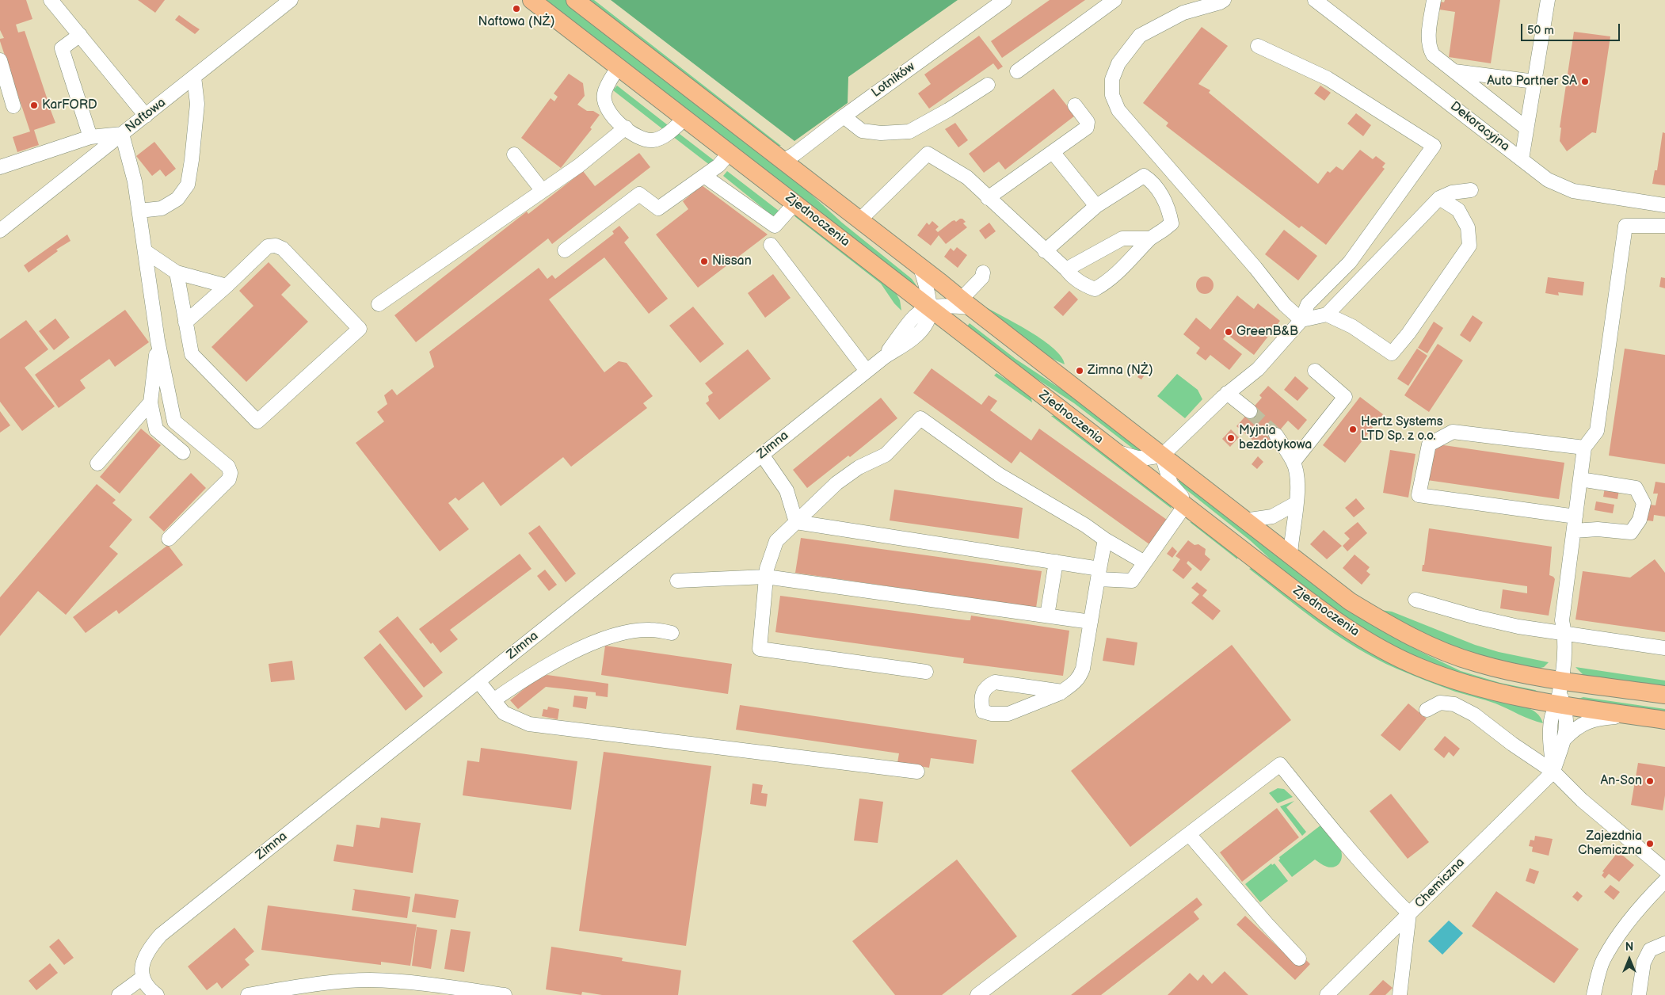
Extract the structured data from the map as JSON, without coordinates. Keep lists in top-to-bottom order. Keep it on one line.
{"streets":{"main road":["Zjednoczenia"],"street":["Lotników","Naftowa","Dekoracyjna","Zimna","Chemiczna"]},"crossings":[["Lotników","Zjednoczenia"],["Zjednoczenia","Zimna"],["Zjednoczenia","Chemiczna"]],"places":["Naftowa (NŻ)","Auto Partner SA","KarFORD","Nissan","GreenB&B","Zimna (NŻ)","Hertz Systems LTD Sp. z o.o.","Myjnia bezdotykowa","An-Son","Zajezdnia Chemiczna"],"scale_bar":"50 m","north":"top"}
